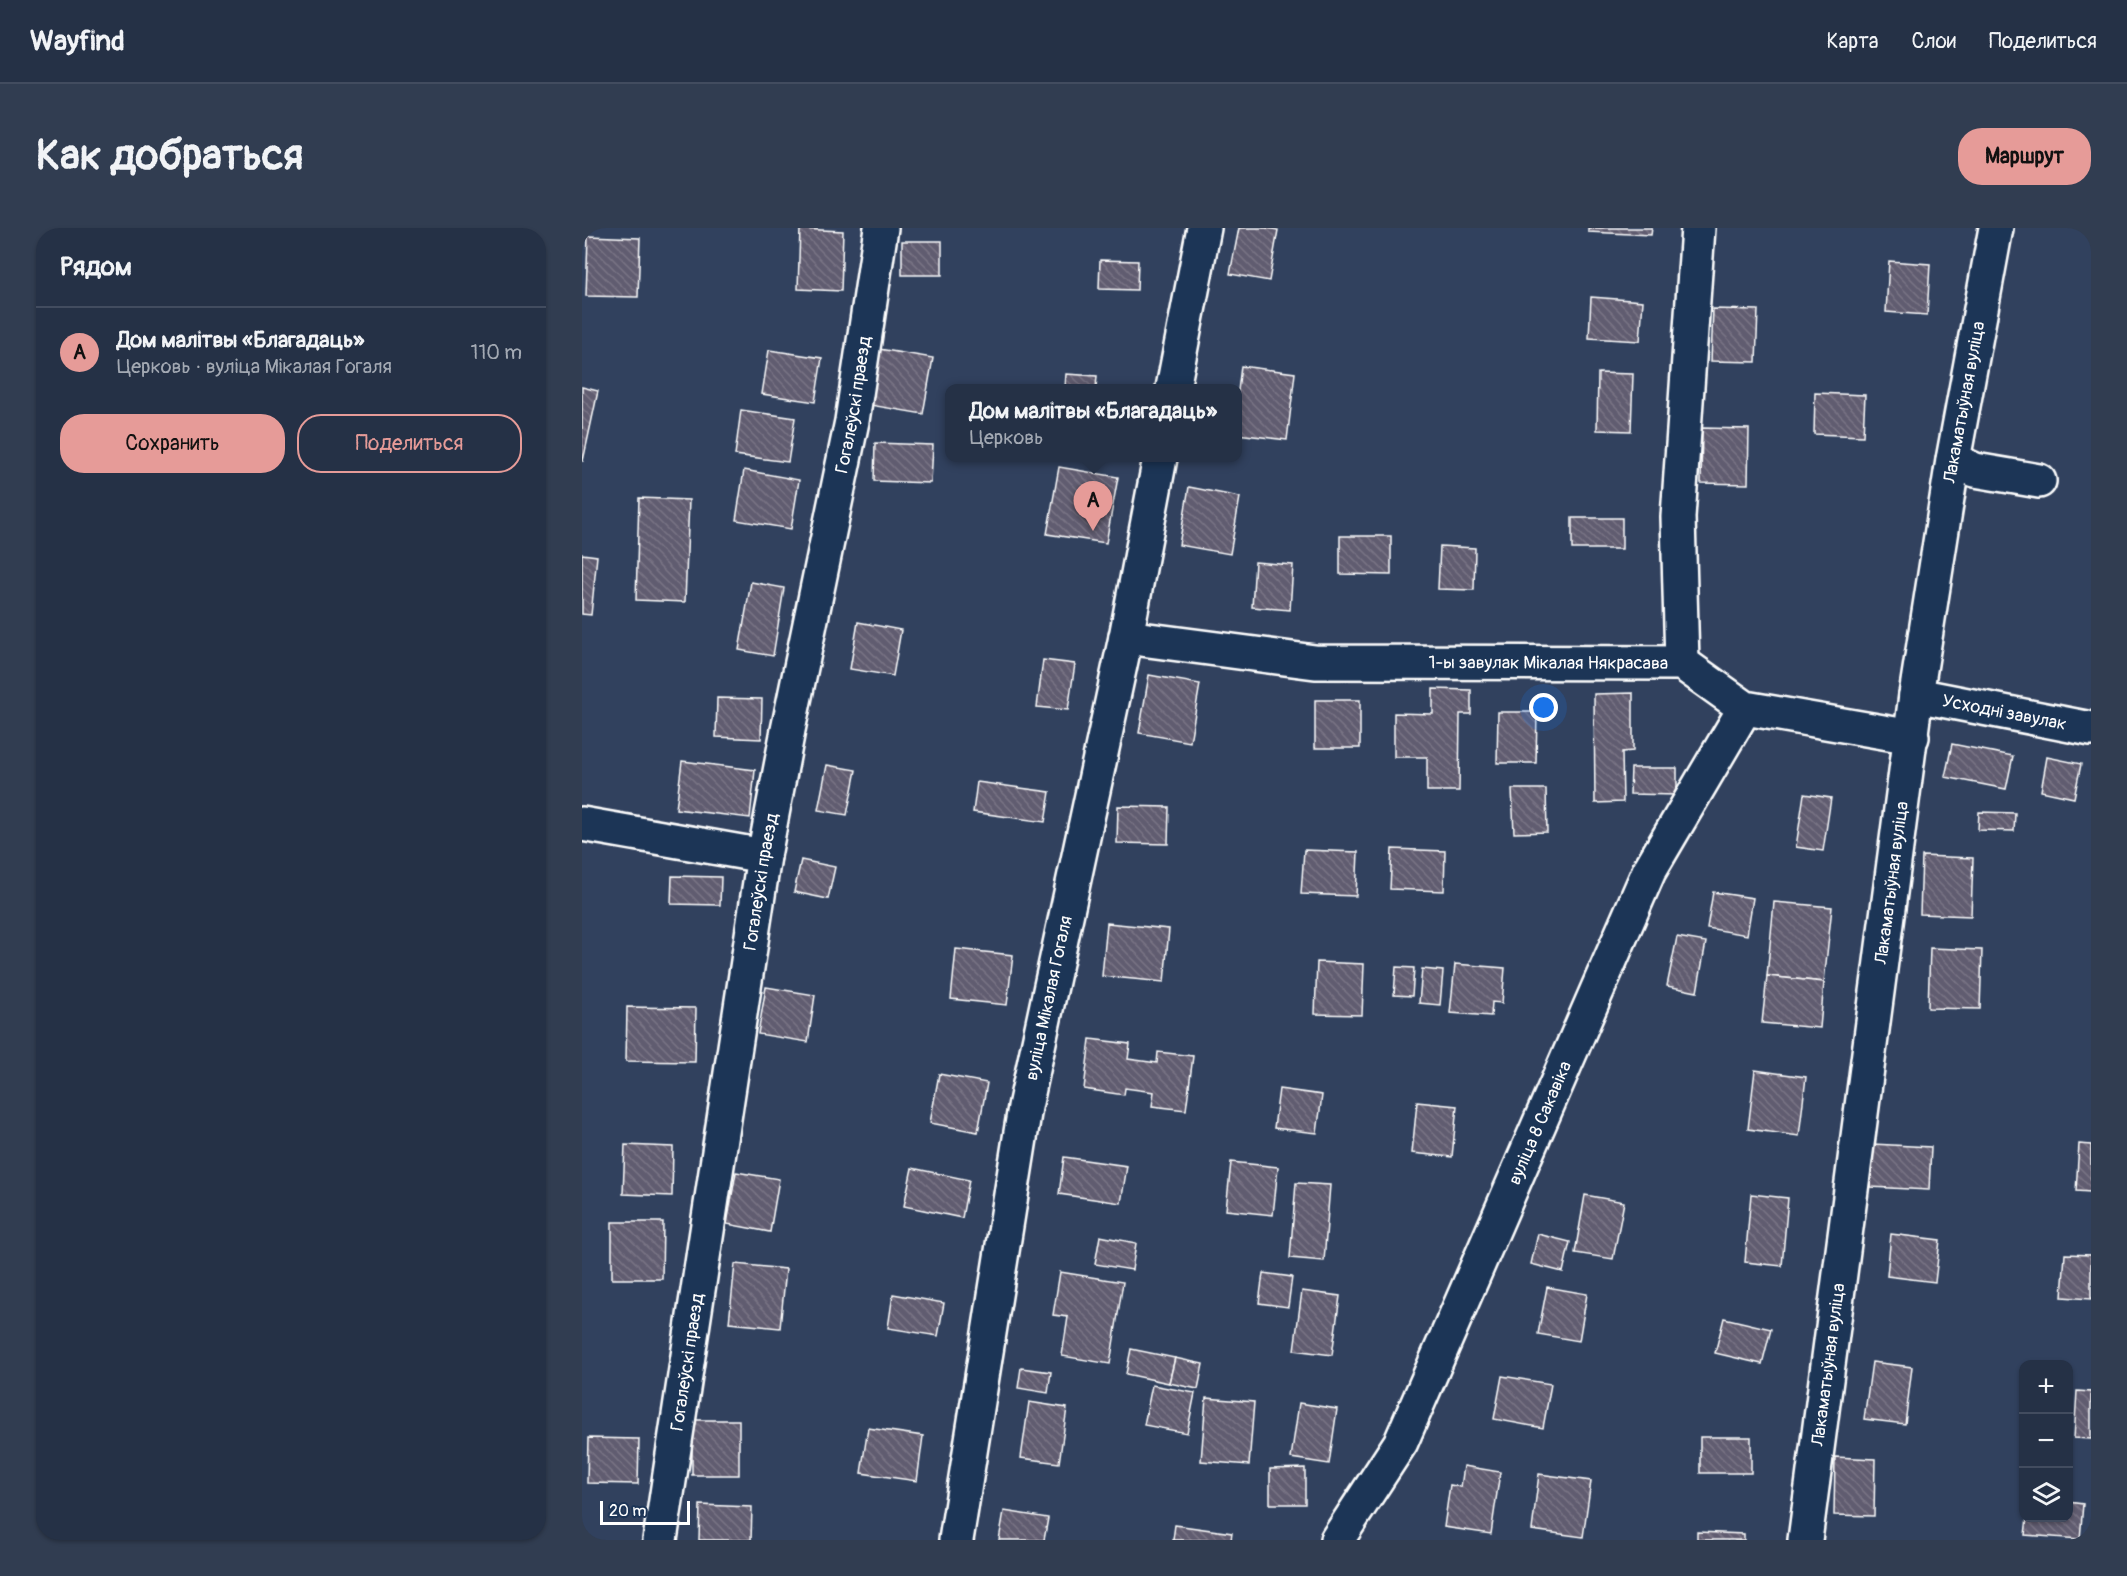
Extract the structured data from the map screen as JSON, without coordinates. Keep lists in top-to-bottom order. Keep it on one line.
{"streets":{"street":["Лакаматыўная вуліца","Гогалеўскі праезд","1-ы завулак Мікалая Някрасава","Усходні завулак","вуліца Мікалая Гогаля","вуліца 8 Сакавіка"]},"crossings":[["Лакаматыўная вуліца","Усходні завулак"],["1-ы завулак Мікалая Някрасава","вуліца Мікалая Гогаля"]],"scale_bar":"20 m","page":{"header":"Wayfind","nav":["Карта","Слои","Поделиться"],"buttons":["Маршрут",["Сохранить","Поделиться"]],"title":"Как добраться","heading":"Рядом","list":[{"mark":"A","name":"Дом малітвы «Благадаць»","note":"Церковь · вуліца Мікалая Гогаля","value":"110 m"}],"popup":["Дом малітвы «Благадаць»","Церковь"],"pins":"A","map_buttons":["+","−"],"scale":"20 m"}}
